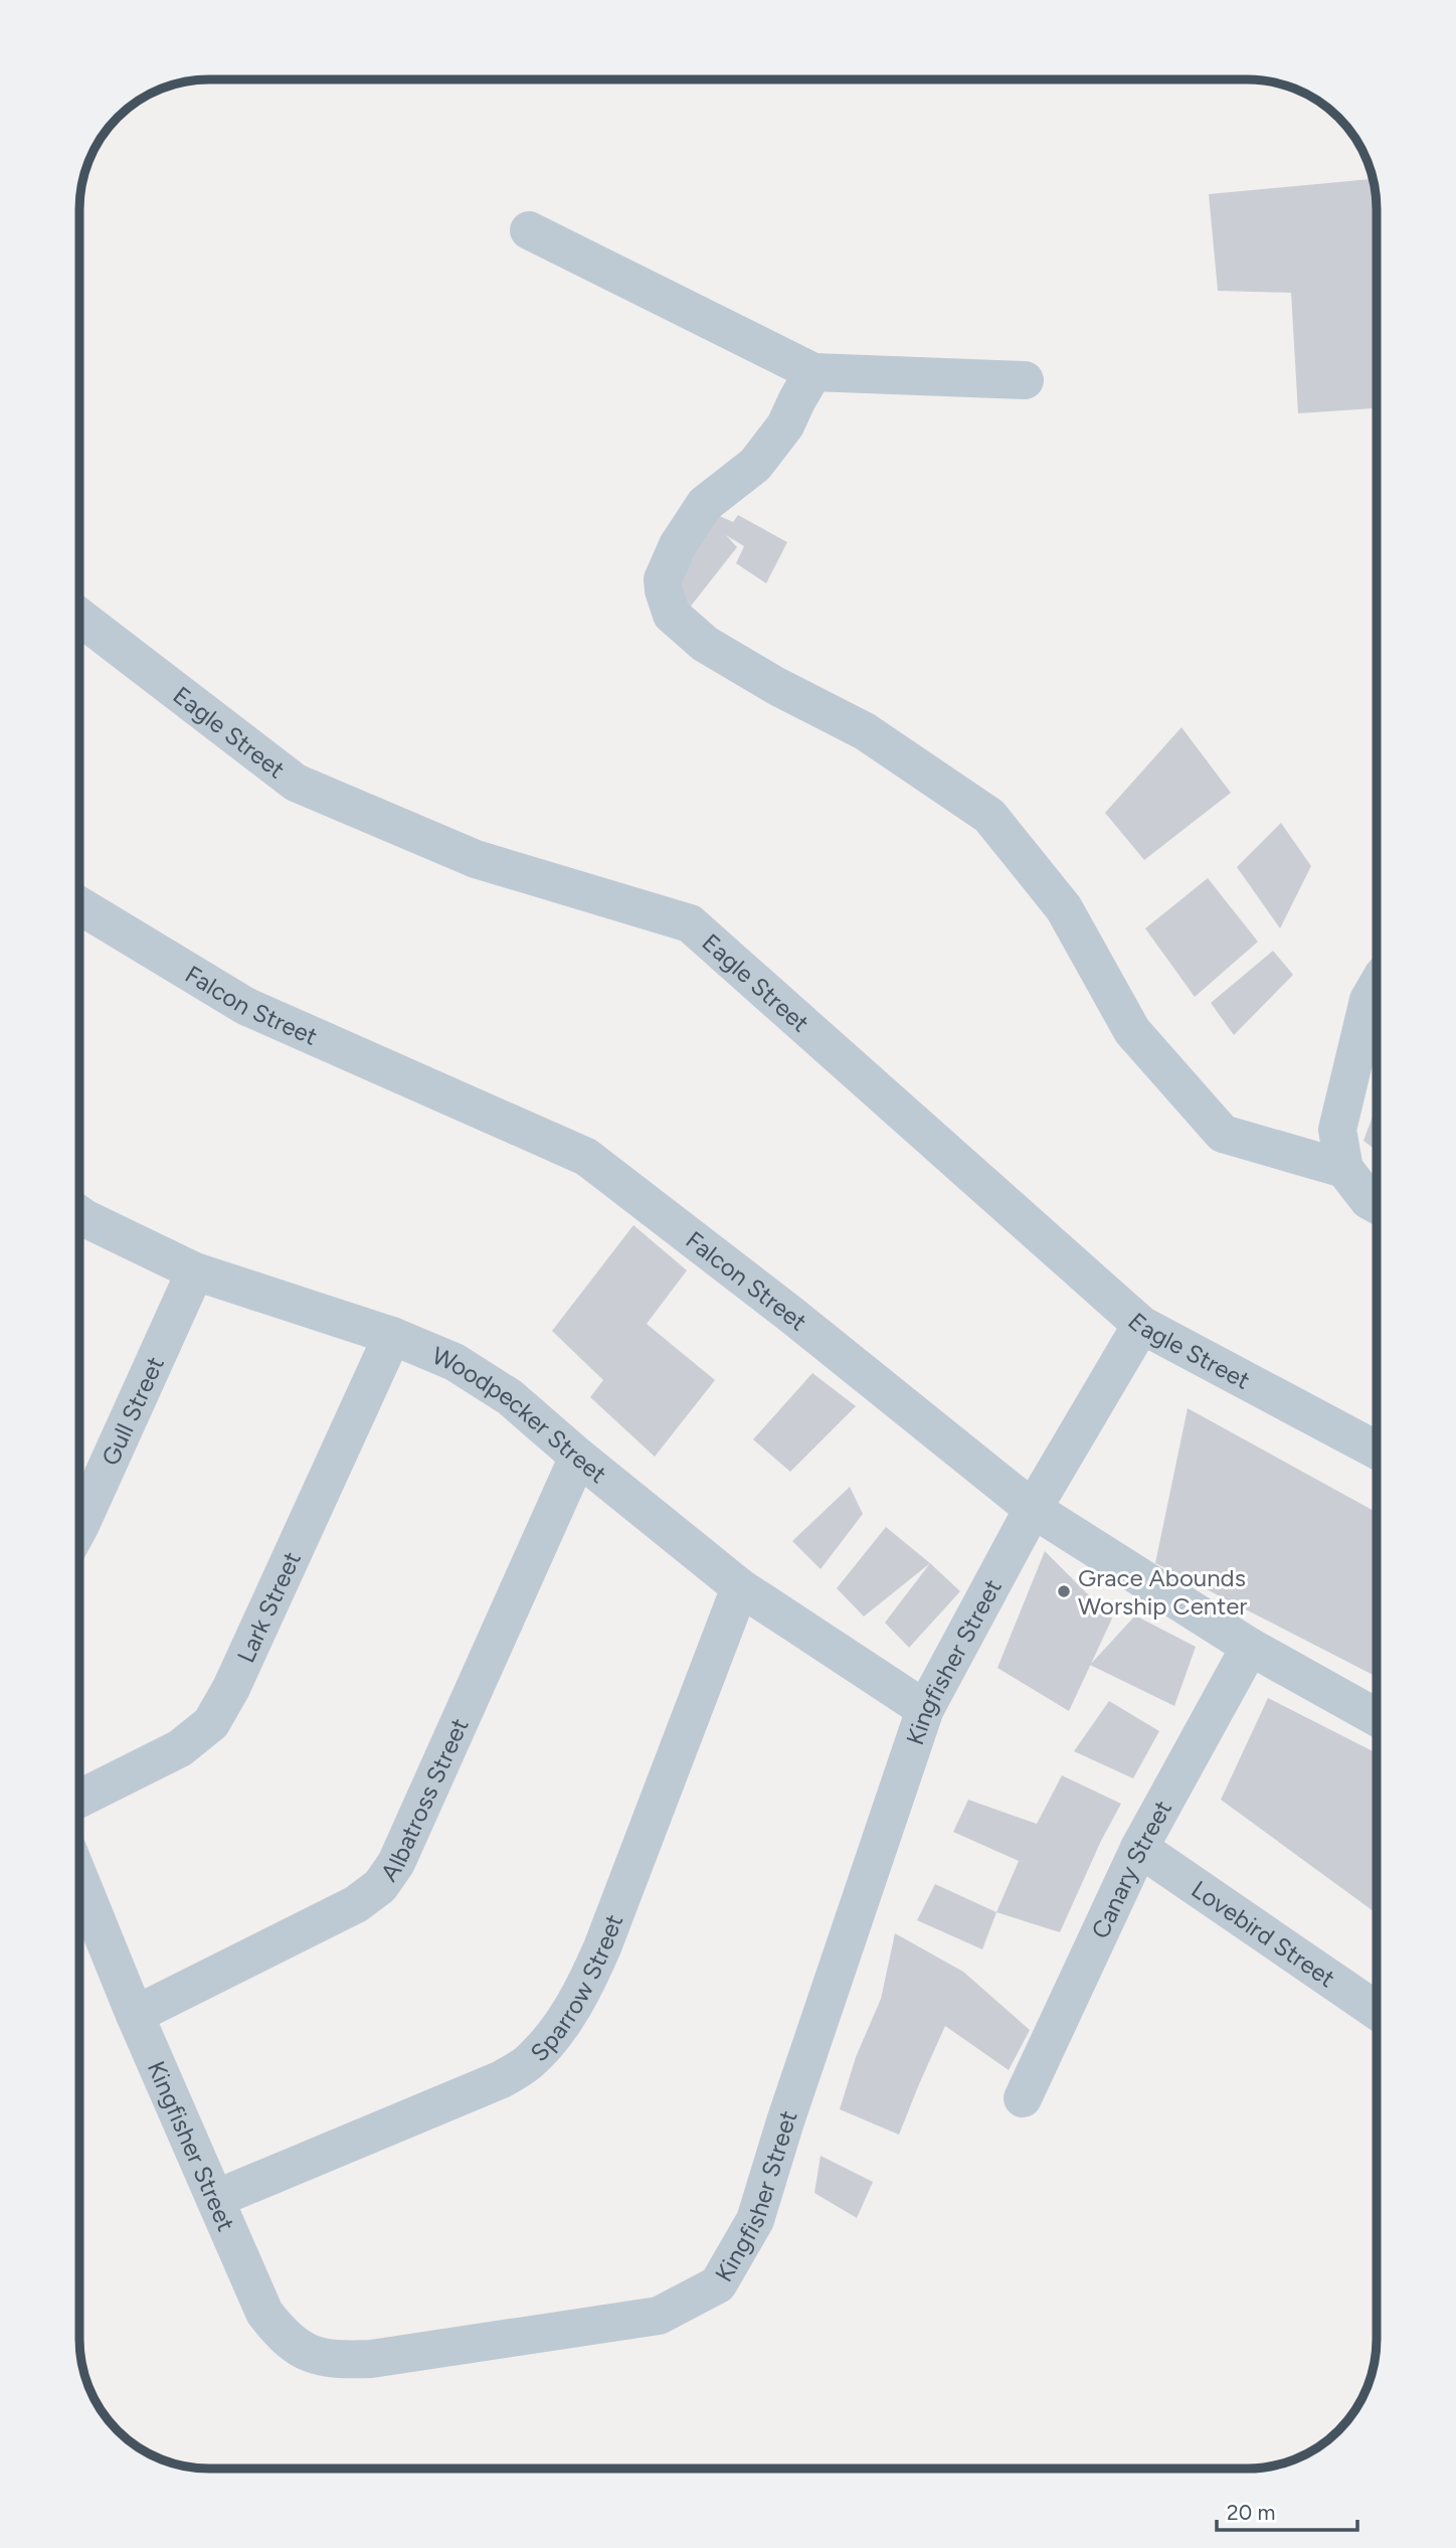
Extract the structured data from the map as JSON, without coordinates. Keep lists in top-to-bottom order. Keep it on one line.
{"streets":{"street":["Eagle Street","Falcon Street","Gull Street","Woodpecker Street","Lark Street","Kingfisher Street","Albatross Street","Canary Street","Lovebird Street","Sparrow Street"]},"crossings":[["Eagle Street","Kingfisher Street"],["Falcon Street","Kingfisher Street"],["Falcon Street","Canary Street"],["Gull Street","Woodpecker Street"],["Woodpecker Street","Lark Street"],["Woodpecker Street","Kingfisher Street"],["Woodpecker Street","Albatross Street"],["Woodpecker Street","Sparrow Street"],["Kingfisher Street","Albatross Street"],["Kingfisher Street","Sparrow Street"],["Canary Street","Lovebird Street"]],"places":["Grace Abounds Worship Center"],"scale_bar":"20 m"}
